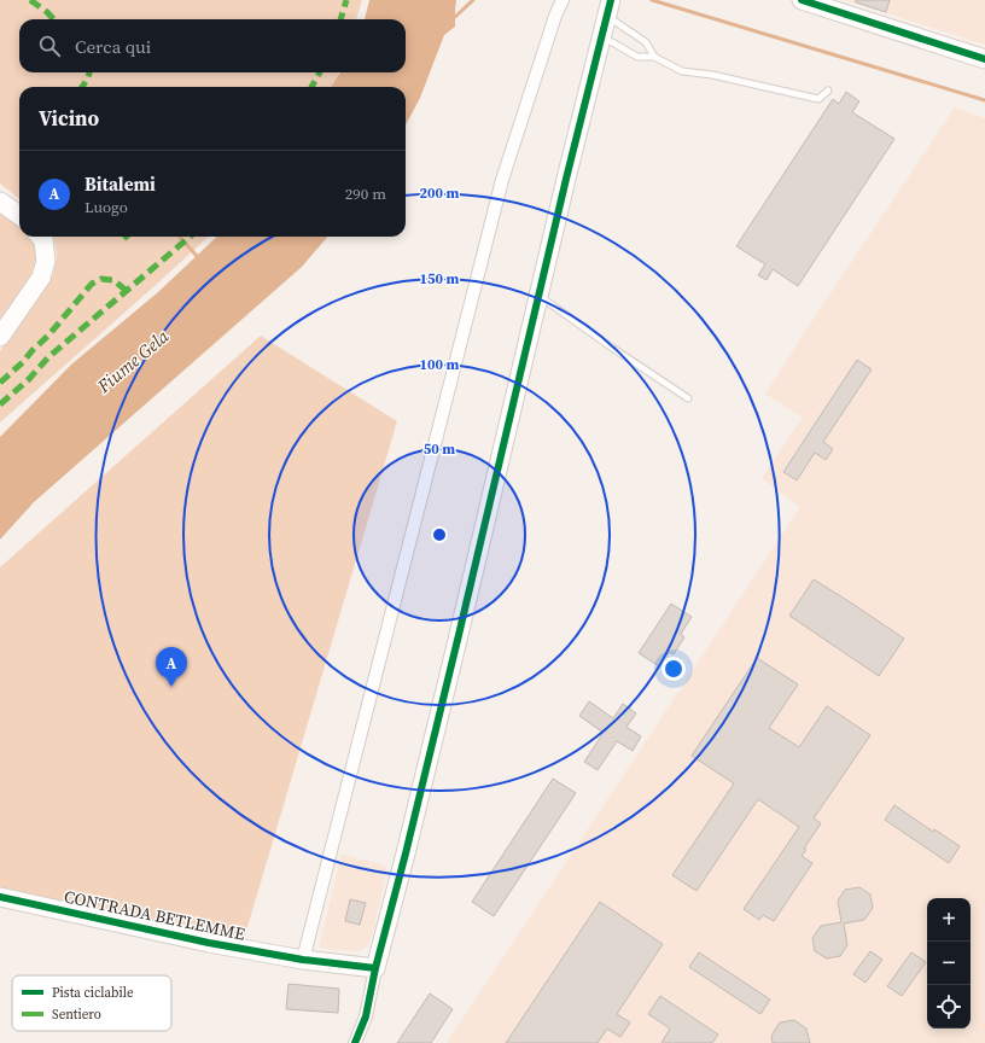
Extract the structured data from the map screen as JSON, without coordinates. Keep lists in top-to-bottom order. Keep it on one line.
{"streets":{"street":["CONTRADA BETLEMME"]},"water":["Fiume Gela"],"legend":["Pista ciclabile","Sentiero"],"page":{"search":"Cerca qui","heading":"Vicino","list":[{"mark":"A","name":"Bitalemi","note":"Luogo","value":"290 m"}],"pins":"A","map_buttons":["+","−"]},"rings":["200 m","150 m","100 m","50 m"]}
